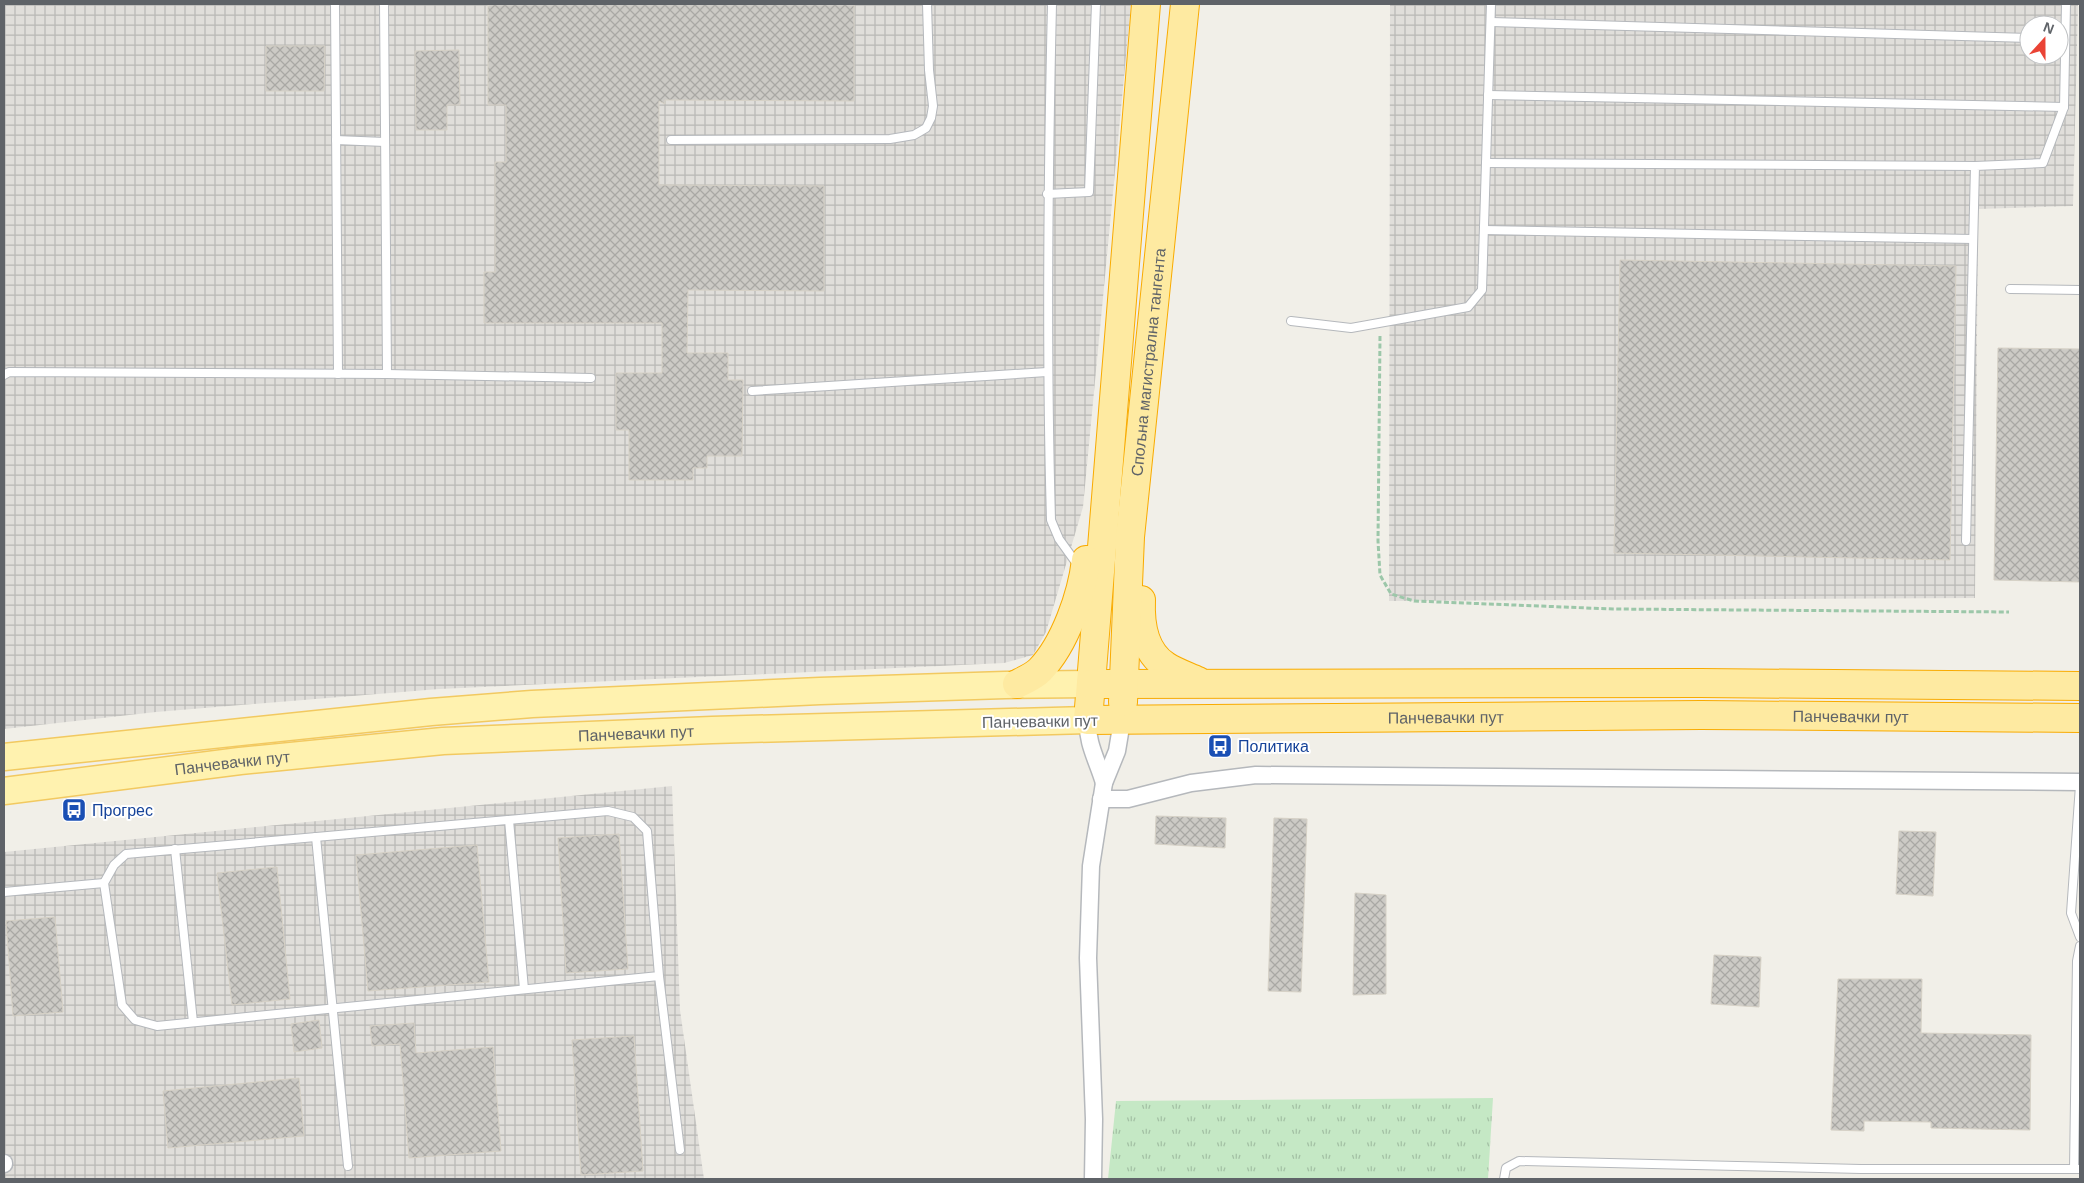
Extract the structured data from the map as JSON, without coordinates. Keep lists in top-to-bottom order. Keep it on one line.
{"streets":{"highway":["Спољна магистрална тангента","Панчевачки пут"]},"crossings":[["Спољна магистрална тангента","Панчевачки пут"]],"places":{"bus stop":["Политика","Прогрес"]},"north":"top"}
